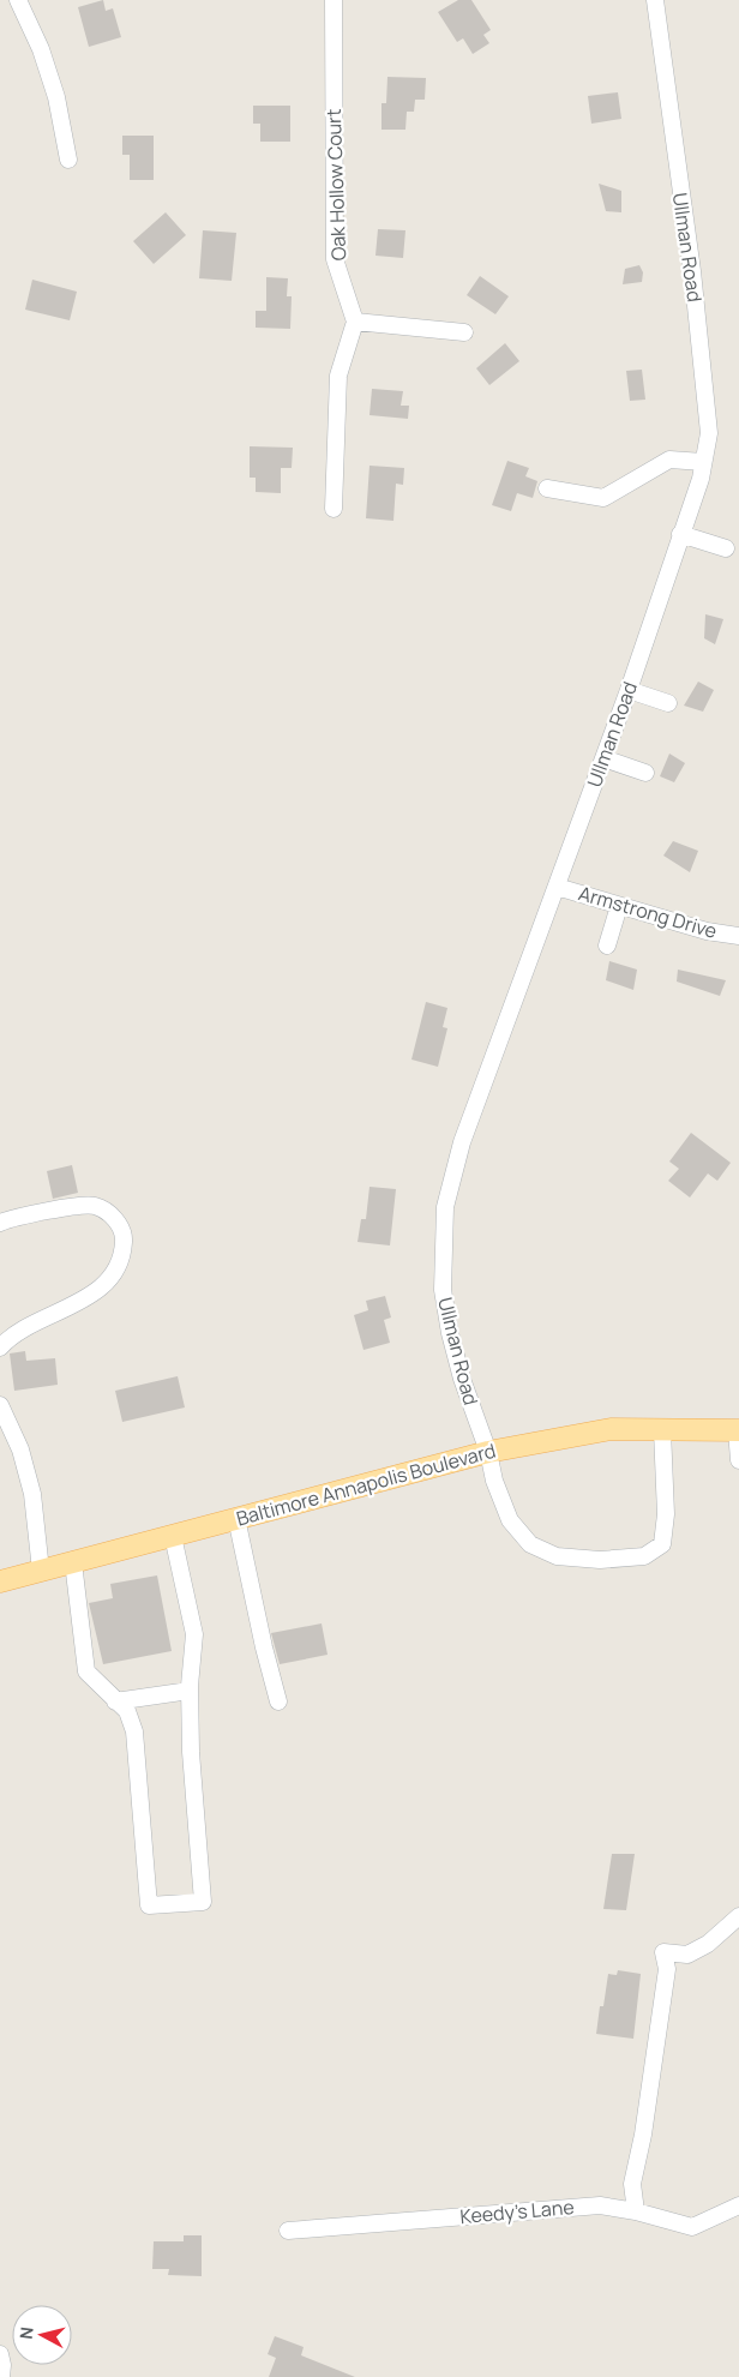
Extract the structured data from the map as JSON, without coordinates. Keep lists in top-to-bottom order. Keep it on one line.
{"streets":{"main road":["Baltimore Annapolis Boulevard"],"street":["Oak Hollow Court","Ullman Road","Armstrong Drive","Keedy's Lane"]},"crossings":[["Ullman Road","Armstrong Drive"],["Ullman Road","Baltimore Annapolis Boulevard"]],"north":"left"}
